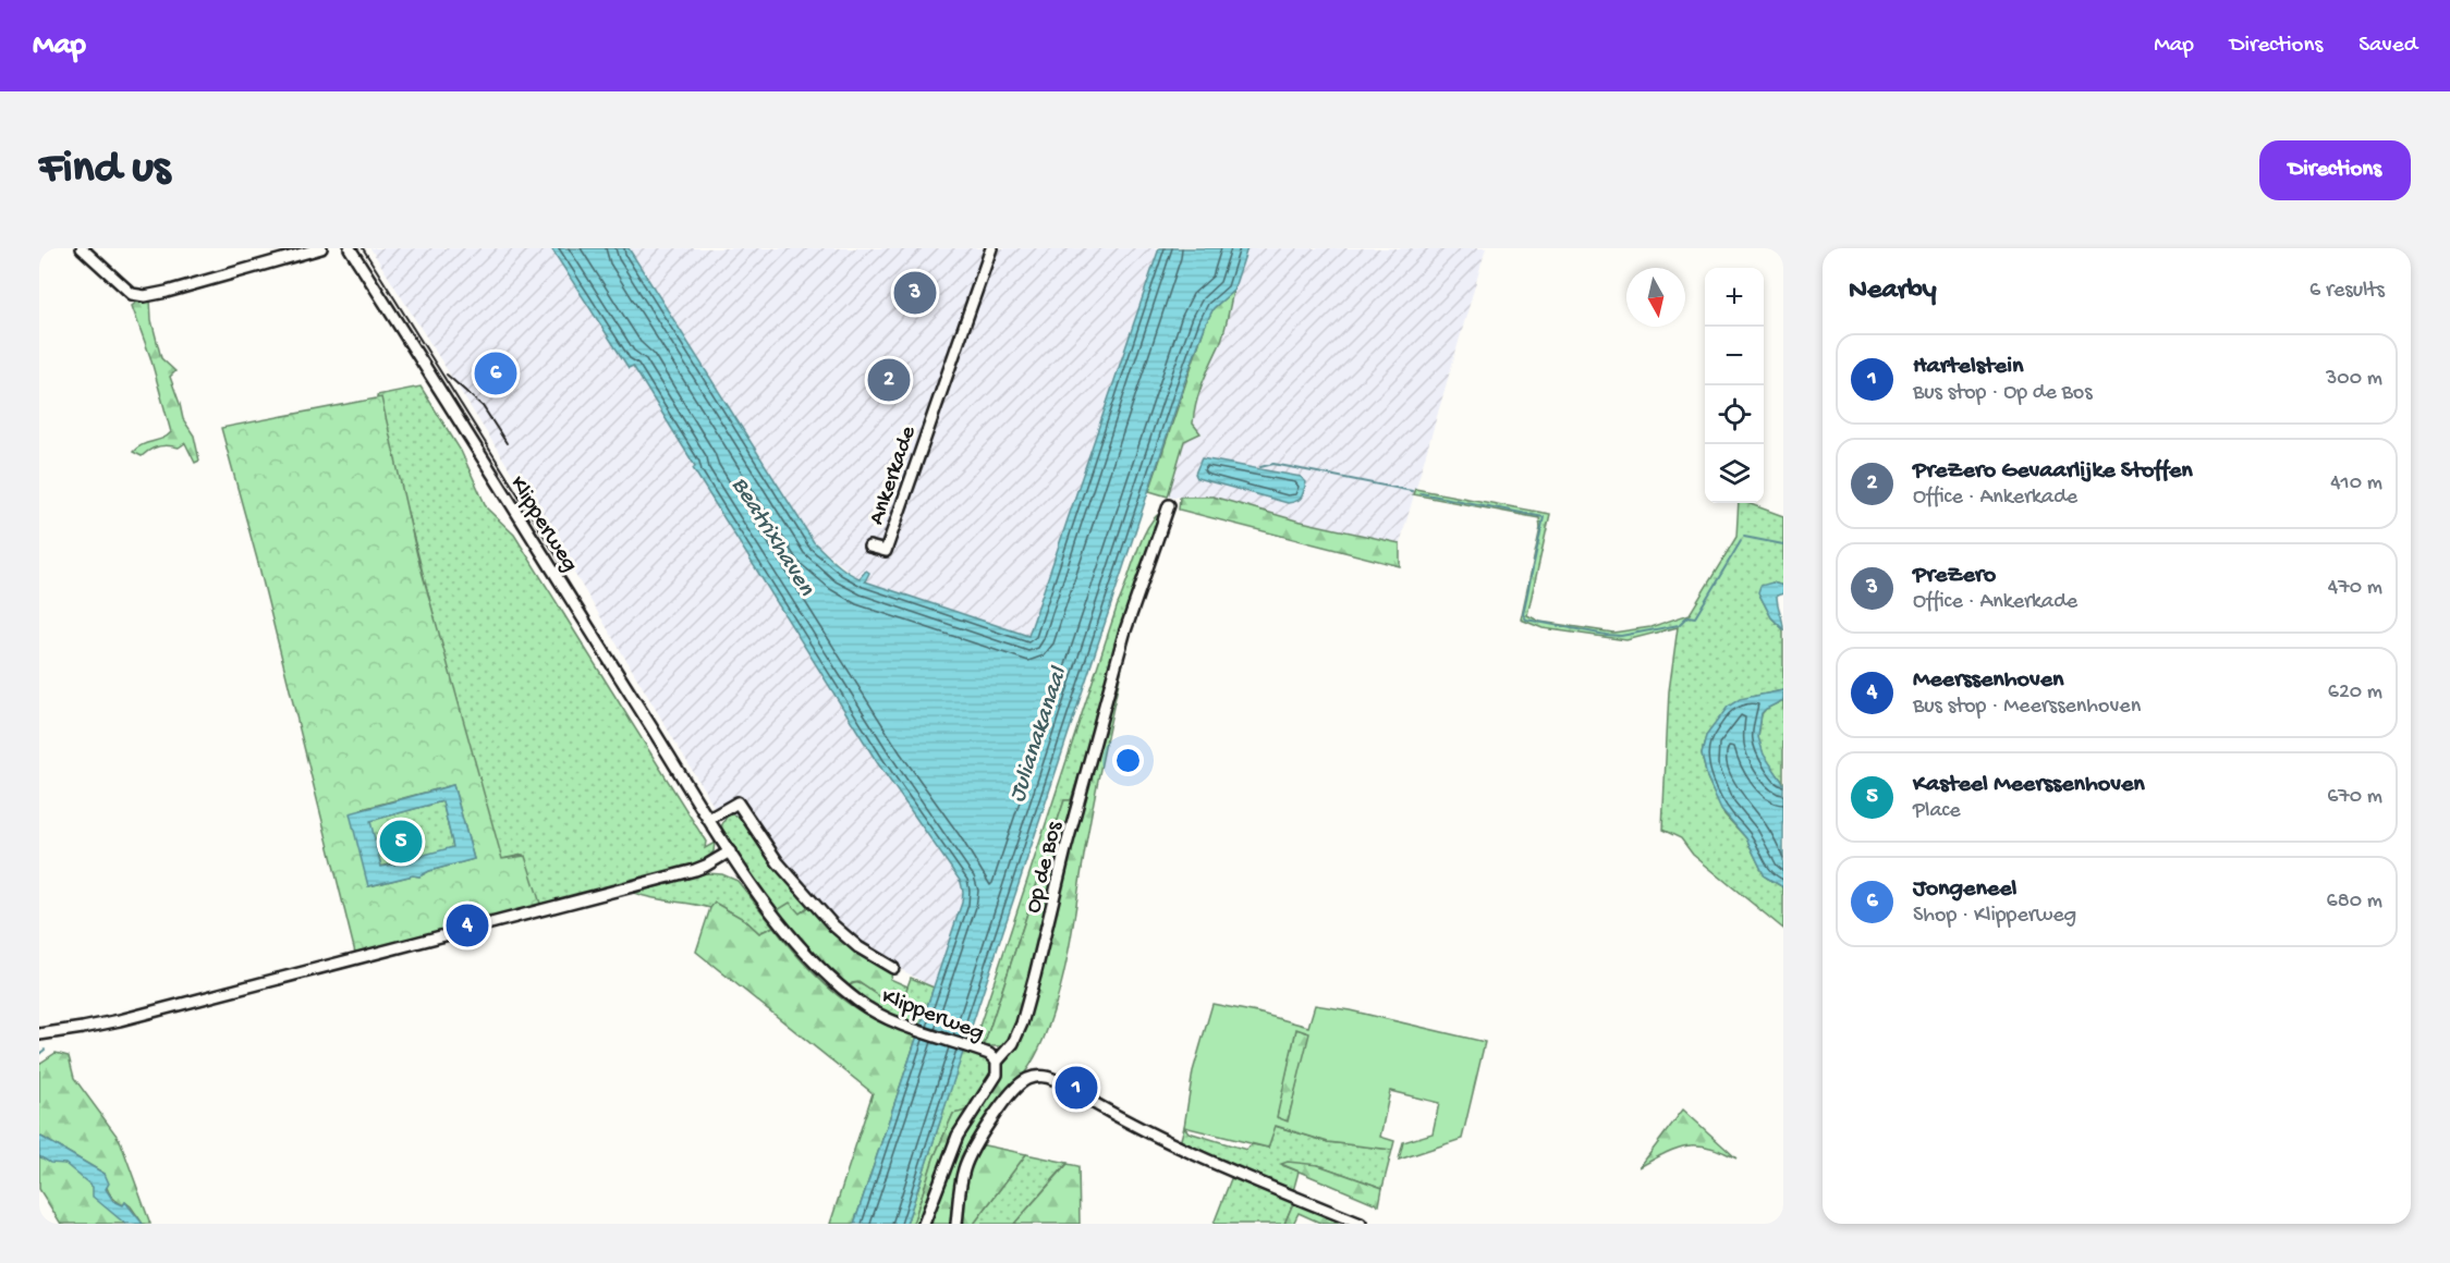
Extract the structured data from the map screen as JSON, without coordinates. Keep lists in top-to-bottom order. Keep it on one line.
{"streets":{"street":["Ankerkade","Klipperweg","Op de Bos"]},"crossings":[["Klipperweg","Op de Bos"]],"water":["Beatrixhaven","Julianakanaal"],"north":"bottom","page":{"header":"Map","nav":["Map","Directions","Saved"],"buttons":"Directions","title":"Find us","heading":["Nearby","6 results"],"map_buttons":["+","−"],"pins":["3","6","2","5","4","1"],"list":[{"mark":"1","name":"Hartelstein","note":"Bus stop · Op de Bos","value":"300 m"},{"mark":"2","name":"PreZero Gevaarlijke Stoffen","note":"Office · Ankerkade","value":"410 m"},{"mark":"3","name":"PreZero","note":"Office · Ankerkade","value":"470 m"},{"mark":"4","name":"Meerssenhoven","note":"Bus stop · Meerssenhoven","value":"620 m"},{"mark":"5","name":"Kasteel Meerssenhoven","note":"Place","value":"670 m"},{"mark":"6","name":"Jongeneel","note":"Shop · Klipperweg","value":"680 m"}]}}
